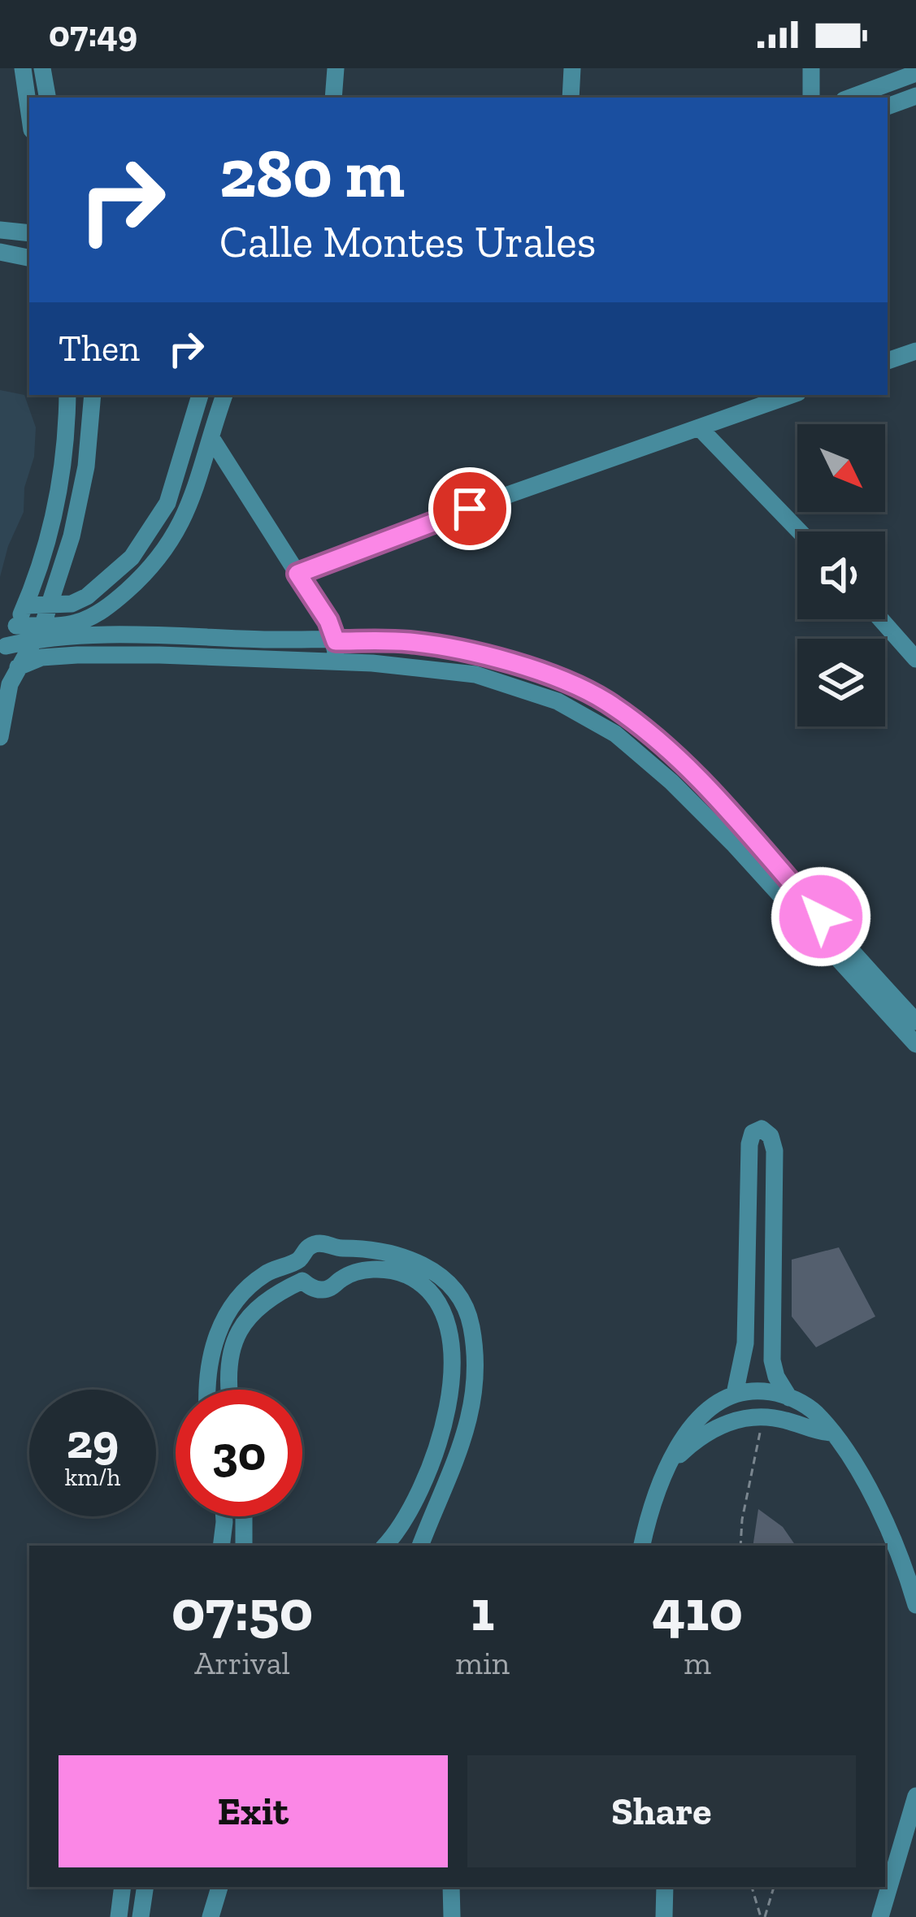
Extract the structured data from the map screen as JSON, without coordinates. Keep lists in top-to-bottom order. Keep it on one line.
{"north":"bottom right","page":{"status":"07:49","turn":["280 m","Calle Montes Urales"],"then":"Then","speed":"29 km/h","limit":"30","eta":["07:50","Arrival","1","min","410","m"],"buttons":["Exit","Share"]}}
